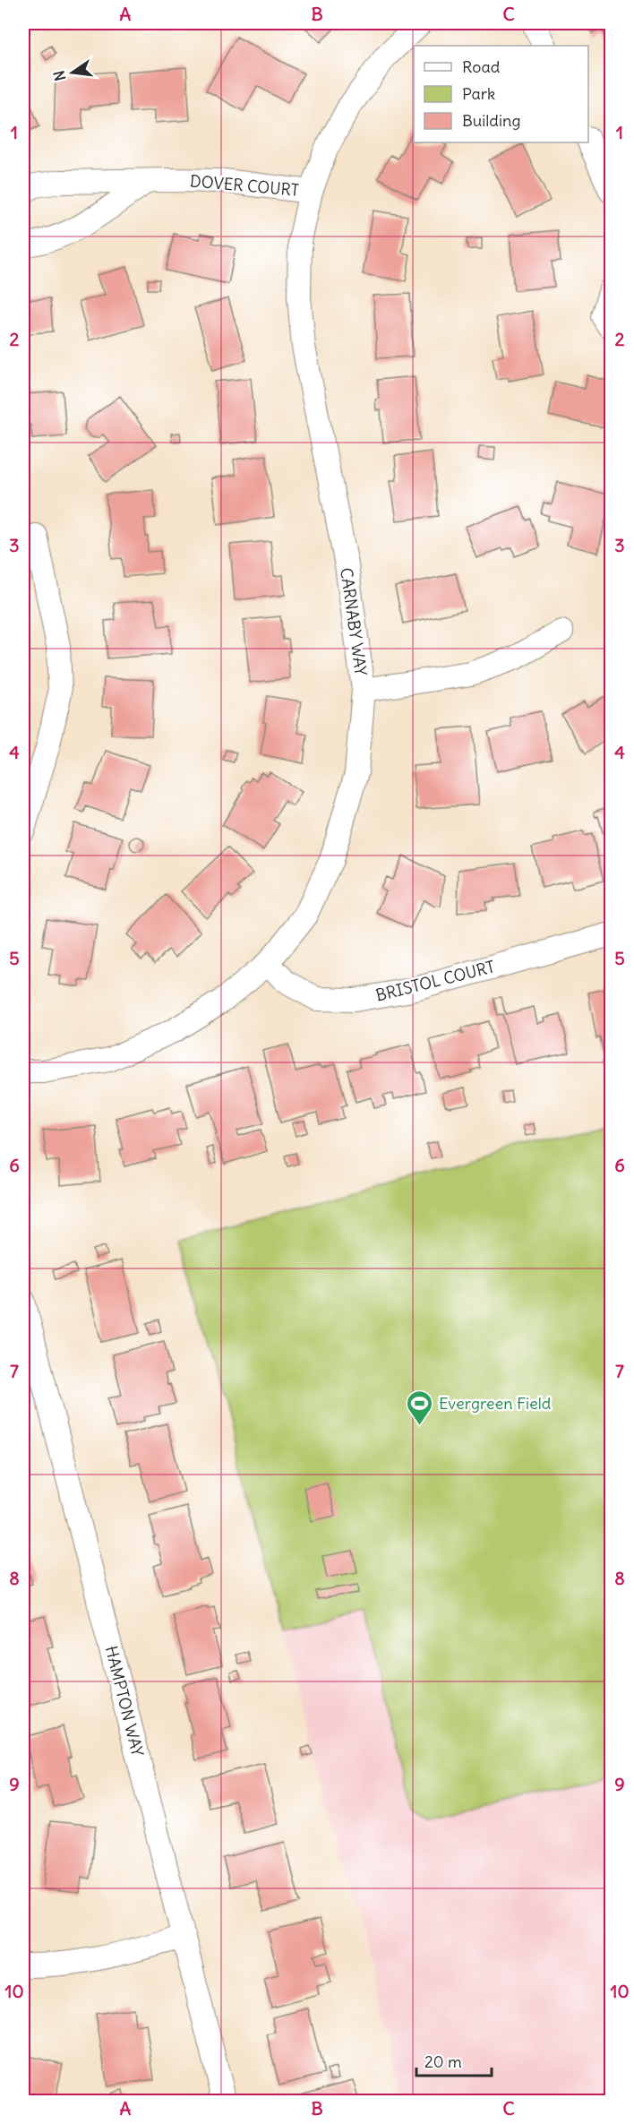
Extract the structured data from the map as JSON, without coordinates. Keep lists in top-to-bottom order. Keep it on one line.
{"streets":{"street":["DOVER COURT","CARNABY WAY","BRISTOL COURT","HAMPTON WAY"]},"crossings":[["DOVER COURT","CARNABY WAY"],["CARNABY WAY","BRISTOL COURT"]],"places":{"sports":["Evergreen Field"]},"legend":["Road","Park","Building"],"scale_bar":"20 m","north":"left","grid":{"columns":["A","B","C"],"rows":["1","2","3","4","5","6","7","8","9","10"]}}
